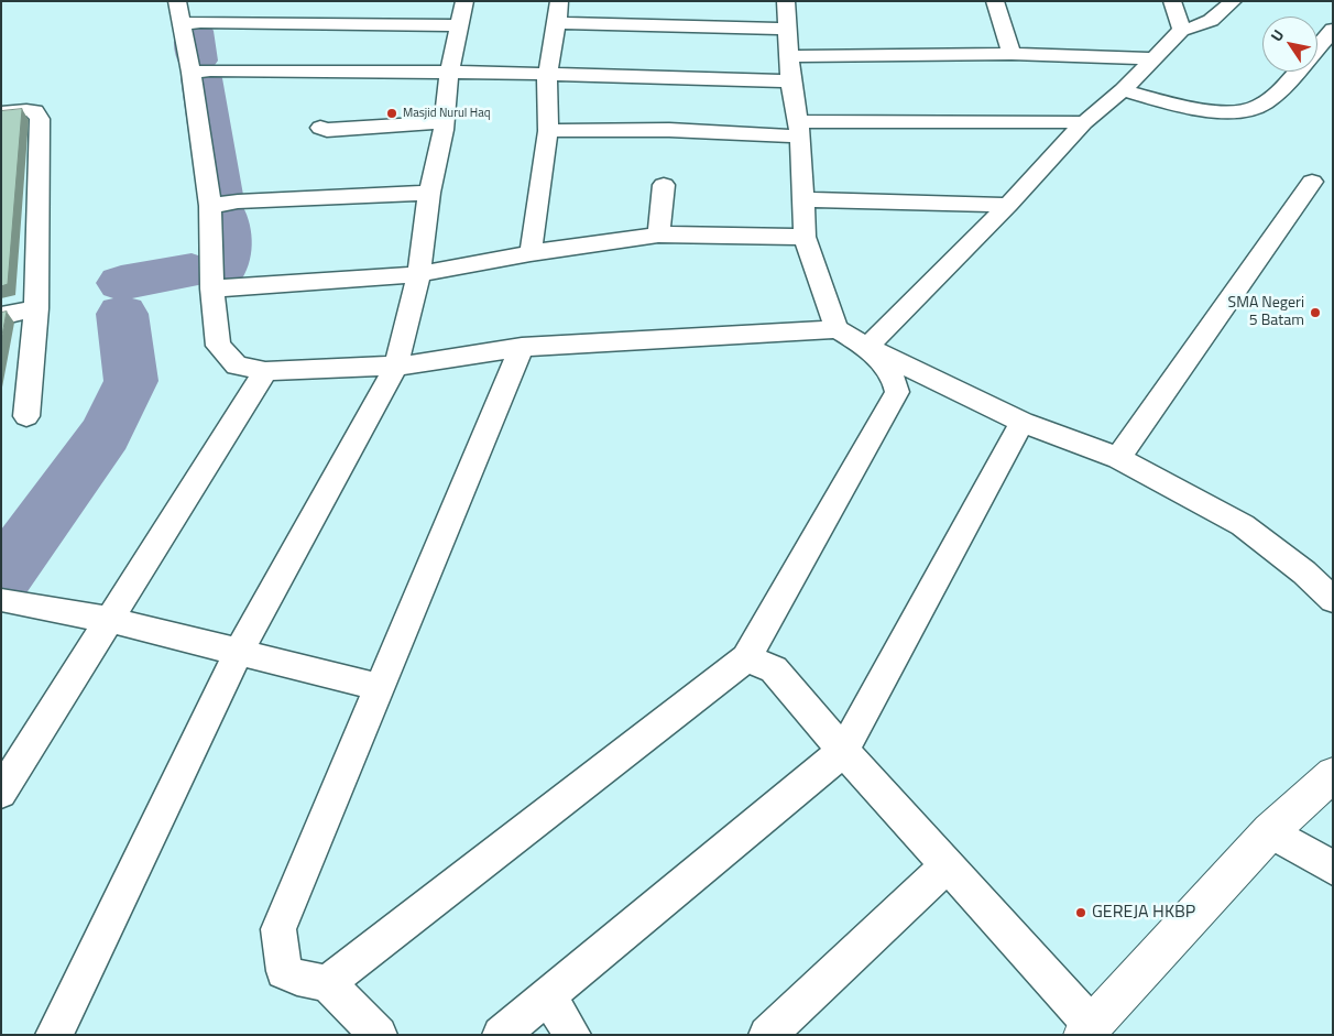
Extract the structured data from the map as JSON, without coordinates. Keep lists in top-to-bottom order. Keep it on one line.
{"places":["Masjid Nurul Haq","SMA Negeri 5 Batam","GEREJA HKBP"],"north":"top left"}
